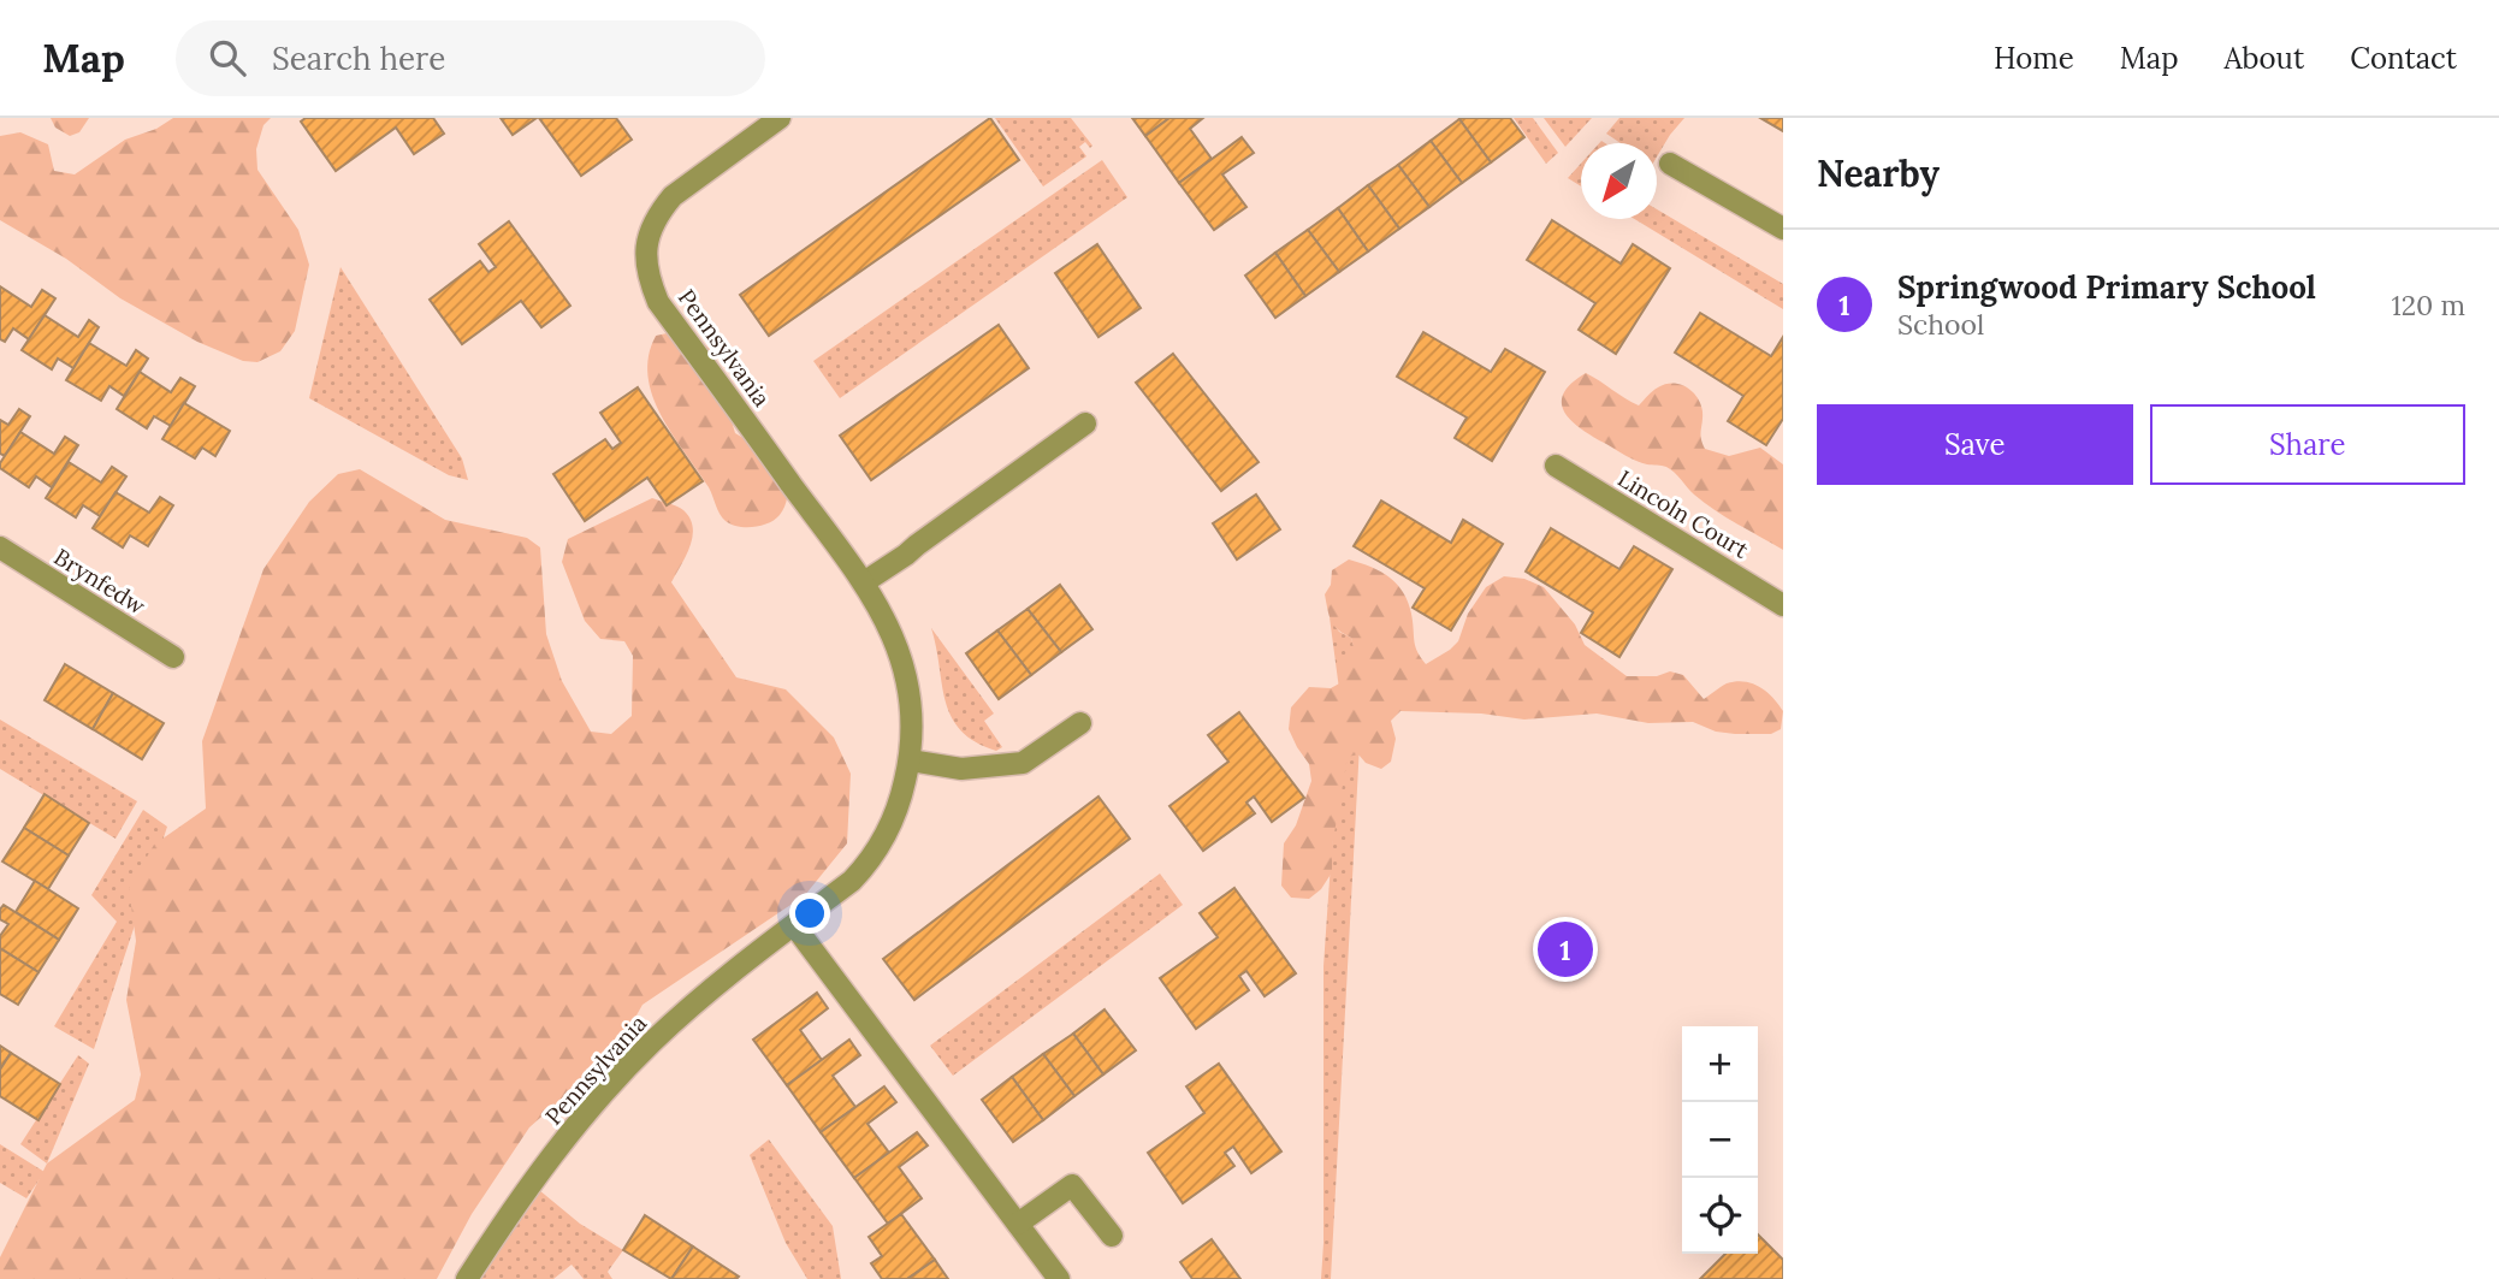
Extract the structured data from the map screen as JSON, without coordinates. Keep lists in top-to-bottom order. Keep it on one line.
{"streets":{"street":["Pennsylvania","Lincoln Court","Brynfedw"]},"north":"bottom left","page":{"header":"Map","search":"Search here","nav":["Home","Map","About","Contact"],"heading":"Nearby","list":[{"mark":"1","name":"Springwood Primary School","note":"School","value":"120 m"}],"buttons":["Save","Share"],"pins":"1","map_buttons":["+","−"]}}
